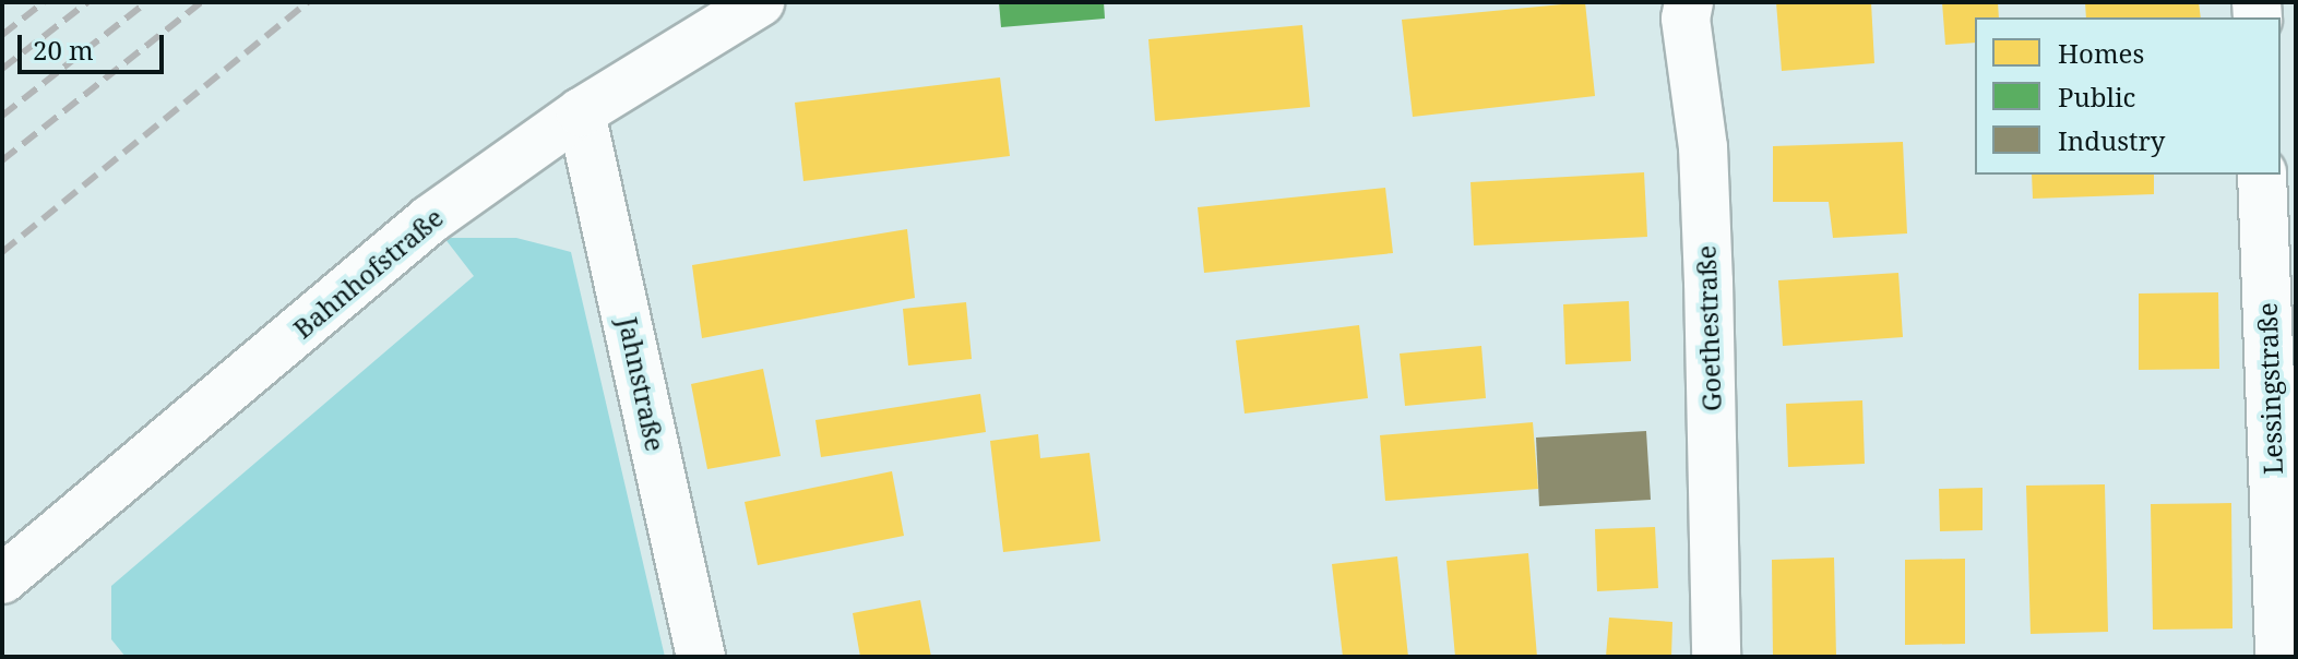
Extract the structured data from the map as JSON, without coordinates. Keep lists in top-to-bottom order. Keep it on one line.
{"streets":{"street":["Bahnhofstraße","Goethestraße","Jahnstraße","Lessingstraße"]},"crossings":[["Bahnhofstraße","Jahnstraße"]],"legend":["Homes","Public","Industry"],"scale_bar":"20 m"}
